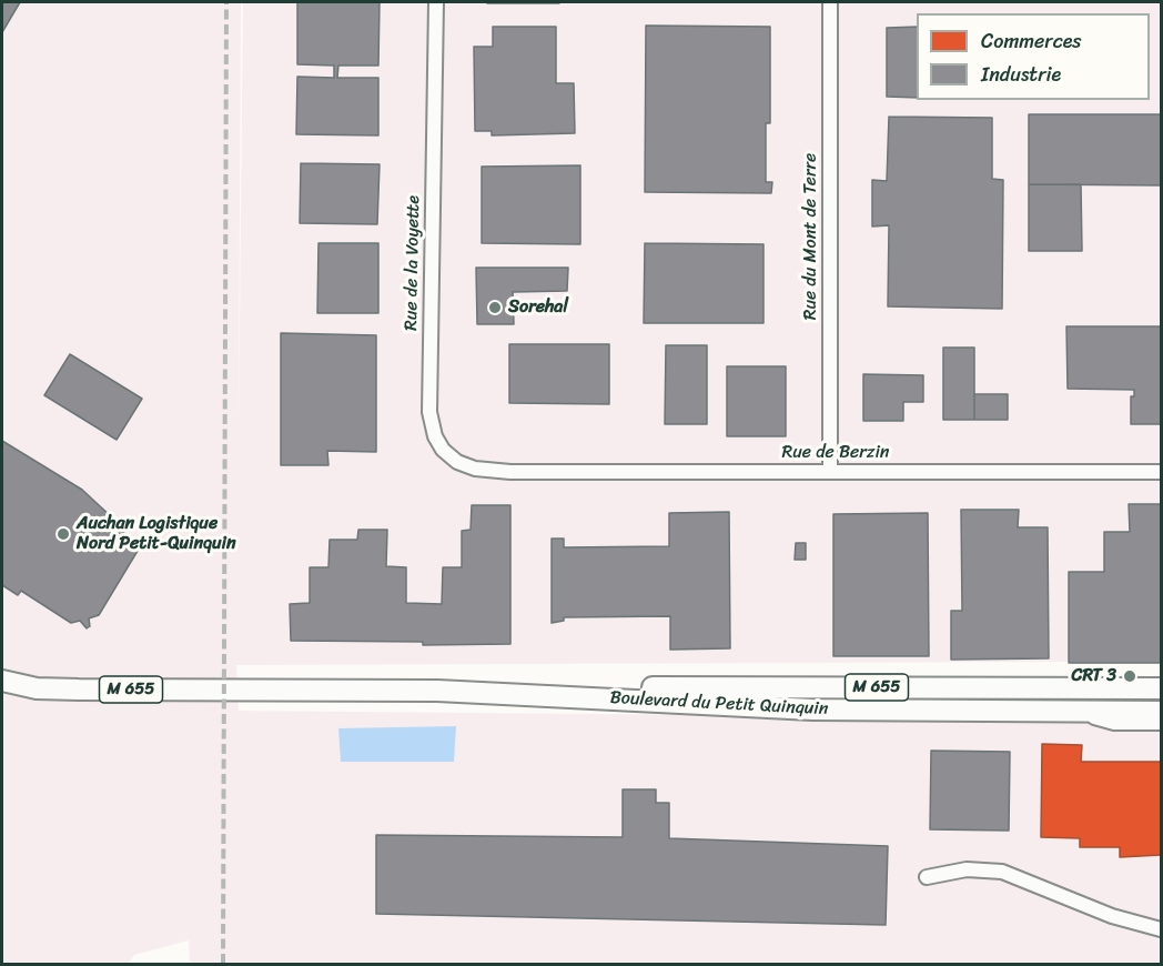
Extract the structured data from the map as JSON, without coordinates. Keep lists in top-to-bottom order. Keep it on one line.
{"streets":{"main road":["M 655","Boulevard du Petit Quinquin"],"street":["Rue du Mont de Terre","Rue de la Voyette","Rue de Berzin"]},"crossings":[["Rue du Mont de Terre","Rue de Berzin"],["Rue de la Voyette","Rue de Berzin"]],"places":["Sorehal","Auchan Logistique Nord Petit-Quinquin","CRT 3"],"legend":["Commerces","Industrie"]}
